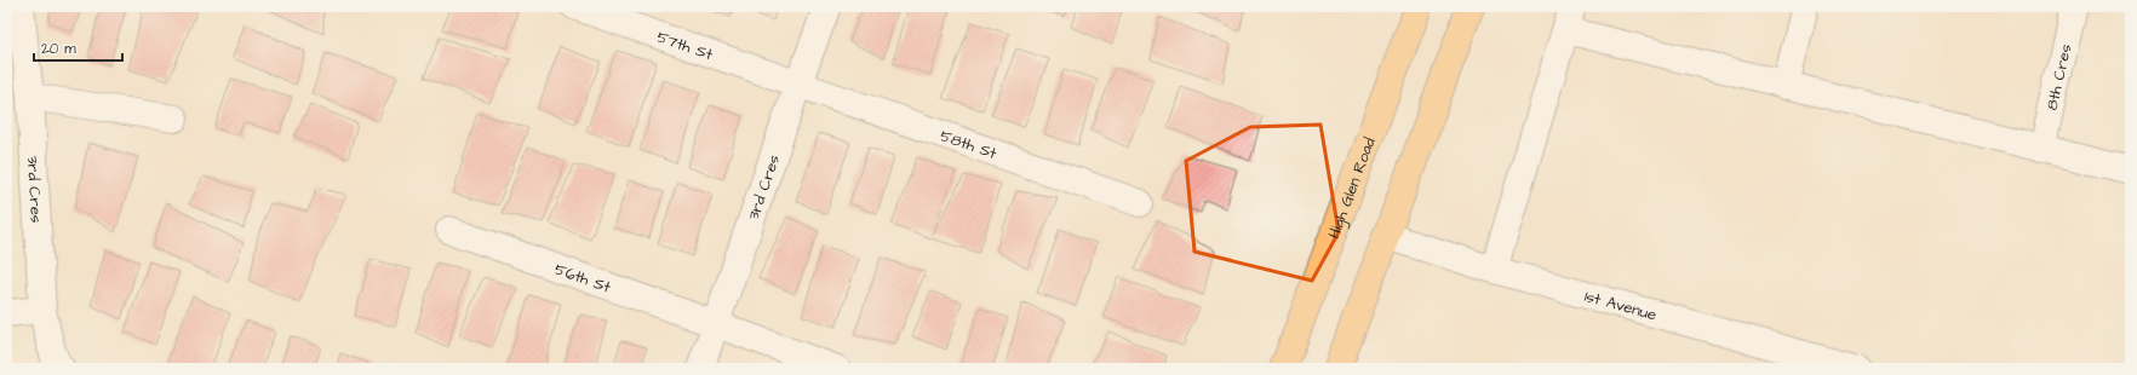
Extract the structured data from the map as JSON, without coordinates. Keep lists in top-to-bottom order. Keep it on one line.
{"streets":{"main road":["High Glen Road"],"street":["57th St","8th Cres","58th St","3rd Cres","56th St","1st Avenue"]},"crossings":[["57th St","58th St"],["57th St","3rd Cres"],["58th St","3rd Cres"],["3rd Cres","56th St"]],"scale_bar":"20 m"}
